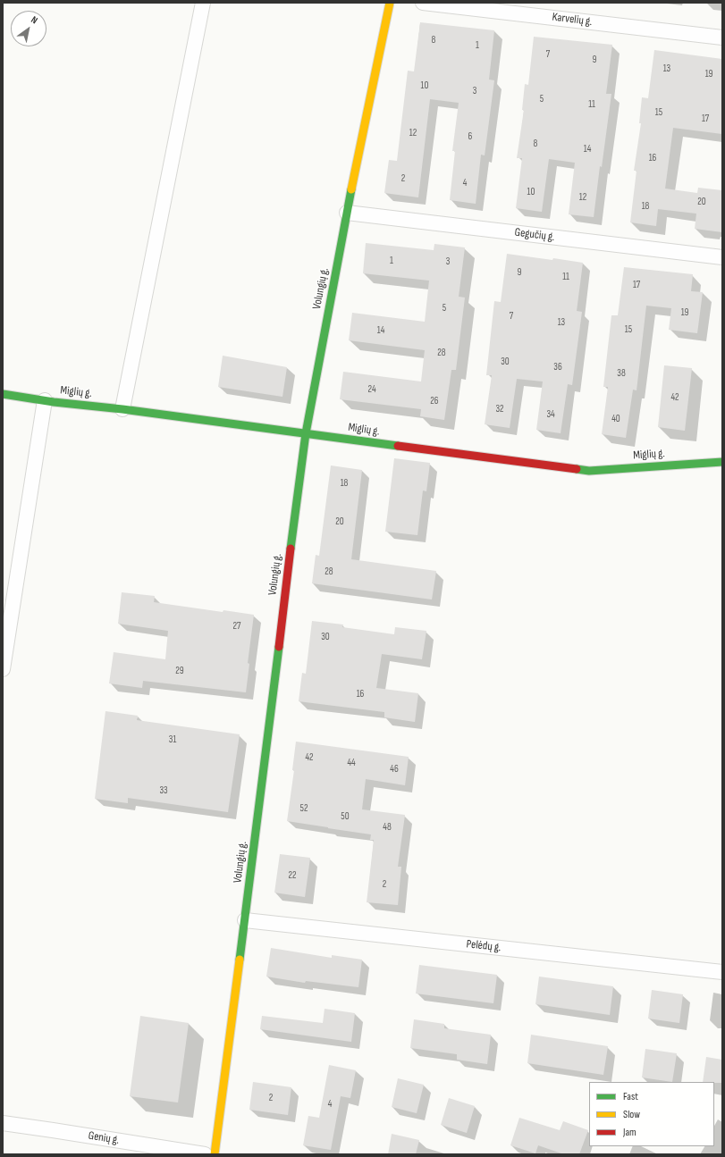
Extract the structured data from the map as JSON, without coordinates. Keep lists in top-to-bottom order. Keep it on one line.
{"streets":{"street":["Karvelių g.","Gegučių g.","Volungių g.","Miglių g.","Pelėdų g.","Genių g."]},"crossings":[["Gegučių g.","Volungių g."],["Volungių g.","Miglių g."],["Volungių g.","Pelėdų g."]],"house_numbers":["8","1","7","9","13","19","10","3","5","11","15","17","12","6","8","14","16","2","4","10","12","20","18","1","3","9","11","17","5","19","7","13","15","14","28","30","36","38","24","42","26","32","34","40","18","20","28","27","30","29","16","31","42","44","46","33","52","50","48","22","2","2","4"],"legend":["Fast","Slow","Jam"],"north":"top right"}
